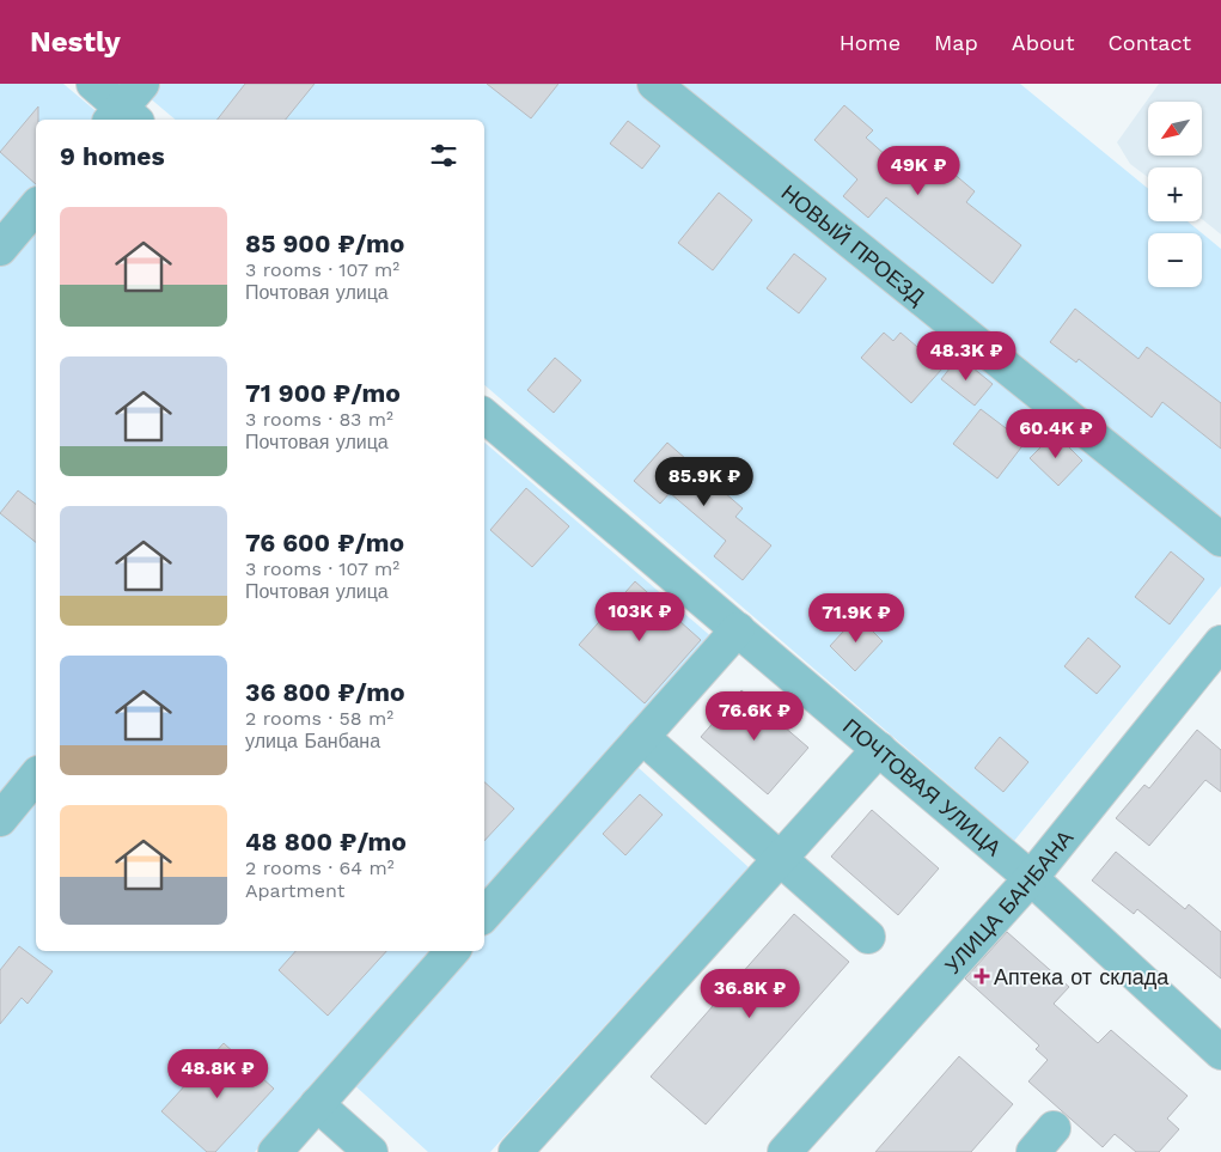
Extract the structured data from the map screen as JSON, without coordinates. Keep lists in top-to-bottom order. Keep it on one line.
{"streets":{"street":["НОВЫЙ ПРОЕЗД","ПОЧТОВАЯ УЛИЦА","УЛИЦА БАНБАНА"]},"crossings":[["ПОЧТОВАЯ УЛИЦА","УЛИЦА БАНБАНА"]],"places":{"health":["Аптека от склада"]},"north":"bottom left","page":{"header":"Nestly","nav":["Home","Map","About","Contact"],"map_buttons":["+","−"],"heading":"9 homes","price":["49K ₽","48.3K ₽","60.4K ₽","85.9K ₽","103K ₽","71.9K ₽","76.6K ₽","36.8K ₽","48.8K ₽"],"list":[{"name":"85 900 ₽/mo","note":"3 rooms · 107 m² · Почтовая улица"},{"name":"71 900 ₽/mo","note":"3 rooms · 83 m² · Почтовая улица"},{"name":"76 600 ₽/mo","note":"3 rooms · 107 m² · Почтовая улица"},{"name":"36 800 ₽/mo","note":"2 rooms · 58 m² · улица Банбана"},{"name":"48 800 ₽/mo","note":"2 rooms · 64 m² · Apartment"}]}}
